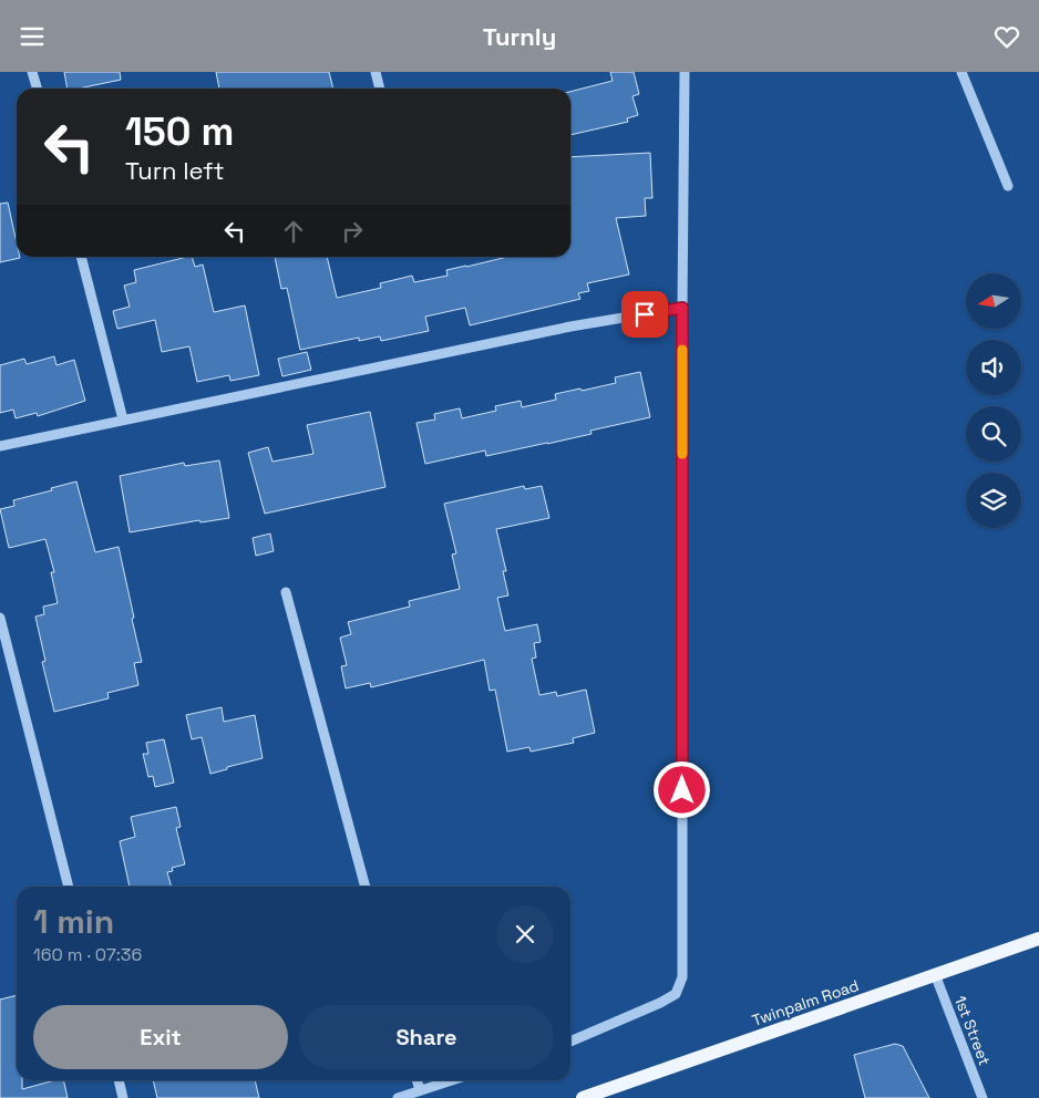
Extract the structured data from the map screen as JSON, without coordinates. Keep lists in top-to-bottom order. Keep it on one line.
{"streets":{"main road":["Twinpalm Road"],"street":["1st Street"]},"crossings":[["Twinpalm Road","1st Street"]],"north":"left","page":{"header":"Turnly","turn":["150 m","Turn left"],"heading":["1 min","160 m · 07:36"],"buttons":["Exit","Share"]}}
